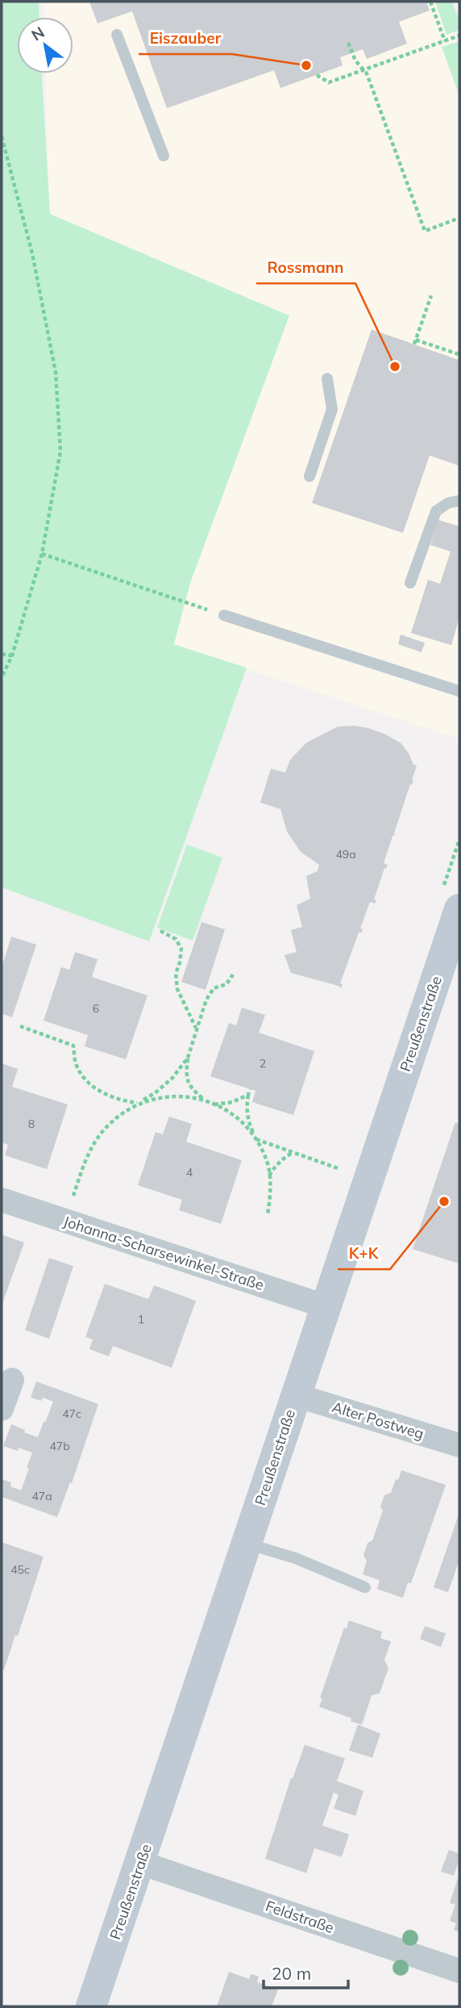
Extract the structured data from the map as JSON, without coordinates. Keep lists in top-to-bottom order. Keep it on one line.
{"streets":{"street":["Preußenstraße","Johanna-Scharsewinkel-Straße","Alter Postweg","Feldstraße"]},"crossings":[["Preußenstraße","Johanna-Scharsewinkel-Straße"],["Preußenstraße","Alter Postweg"],["Preußenstraße","Feldstraße"]],"places":["Eiszauber","Rossmann","K+K"],"house_numbers":["49a","6","2","8","4","1","47c","47b","47a","45c"],"scale_bar":"20 m","north":"top left"}
